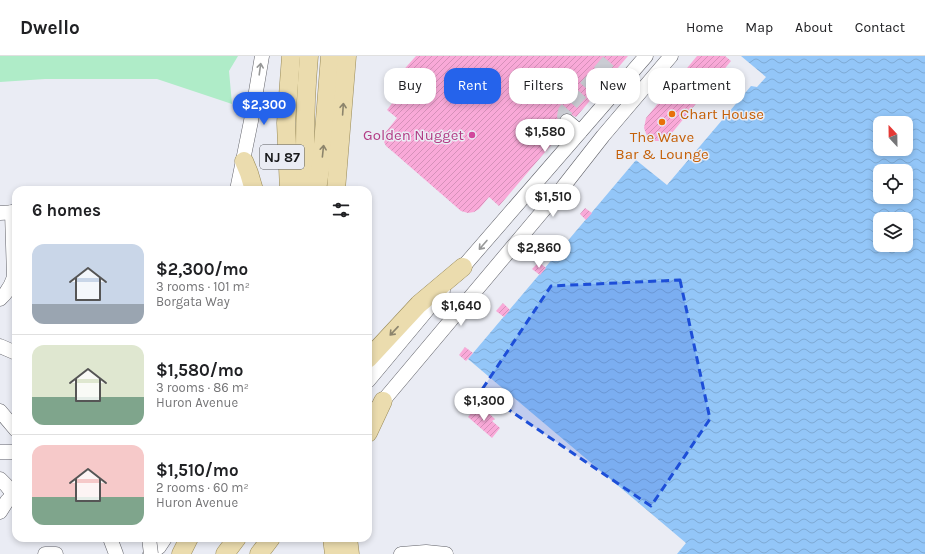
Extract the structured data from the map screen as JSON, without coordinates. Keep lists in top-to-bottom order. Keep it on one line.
{"streets":{"main road":["NJ 87"]},"places":["Chart House","The Wave Bar & Lounge","Golden Nugget"],"north":"top","page":{"header":"Dwello","nav":["Home","Map","About","Contact"],"chip":["Buy","Rent","Filters","New","Apartment"],"price":["$2,300","$1,580","$1,510","$2,860","$1,640","$1,300"],"heading":"6 homes","list":[{"name":"$2,300/mo","note":"3 rooms · 101 m² · Borgata Way"},{"name":"$1,580/mo","note":"3 rooms · 86 m² · Huron Avenue"},{"name":"$1,510/mo","note":"2 rooms · 60 m² · Huron Avenue"}]}}
